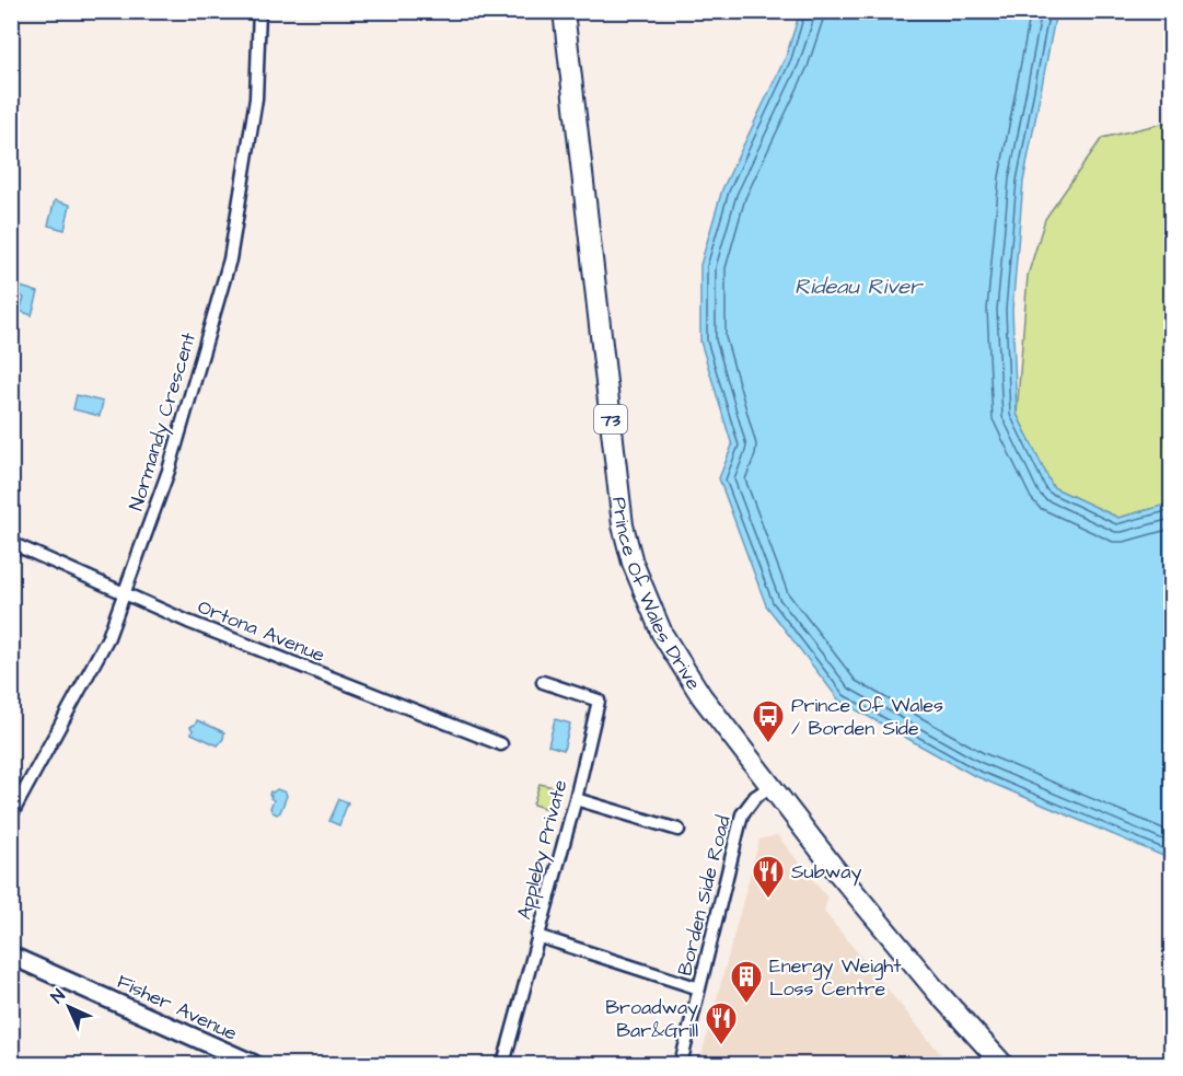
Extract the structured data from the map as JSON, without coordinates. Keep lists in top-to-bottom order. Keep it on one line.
{"streets":{"main road":["73","Prince Of Wales Drive","Fisher Avenue"],"street":["Normandy Crescent","Ortona Avenue","Appleby Private","Borden Side Road"]},"crossings":[["Normandy Crescent","Ortona Avenue"],["Prince Of Wales Drive","Borden Side Road"]],"water":["Rideau River"],"places":{"bus stop":["Prince Of Wales / Borden Side"],"restaurant":["Subway","Broadway Bar&Grill"],"building":["Energy Weight Loss Centre"]},"north":"top left"}
